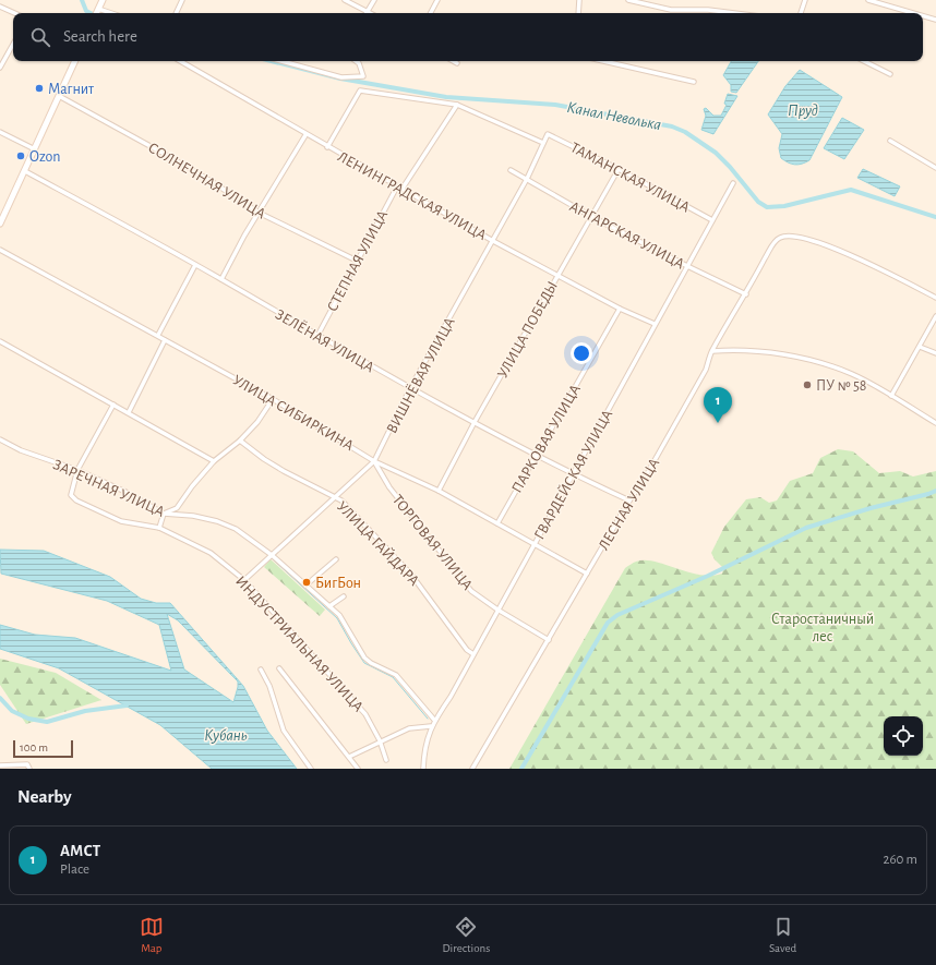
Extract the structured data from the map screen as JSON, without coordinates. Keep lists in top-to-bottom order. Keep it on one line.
{"streets":{"street":["ТАМАНСКАЯ УЛИЦА","СОЛНЕЧНАЯ УЛИЦА","ЛЕНИНГРАДСКАЯ УЛИЦА","АНГАРСКАЯ УЛИЦА","СТЕПНАЯ УЛИЦА","УЛИЦА ПОБЕДЫ","ЗЕЛЁНАЯ УЛИЦА","ВИШНЁВАЯ УЛИЦА","УЛИЦА СИБИРКИНА","ПАРКОВАЯ УЛИЦА","ГВАРДЕЙСКАЯ УЛИЦА","ЗАРЕЧНАЯ УЛИЦА","ЛЕСНАЯ УЛИЦА","ТОРГОВАЯ УЛИЦА","УЛИЦА ГАЙДАРА","ИНДУСТРИАЛЬНАЯ УЛИЦА"]},"crossings":[["ТАМАНСКАЯ УЛИЦА","УЛИЦА ПОБЕДЫ"],["ТАМАНСКАЯ УЛИЦА","ВИШНЁВАЯ УЛИЦА"],["ТАМАНСКАЯ УЛИЦА","ГВАРДЕЙСКАЯ УЛИЦА"],["СОЛНЕЧНАЯ УЛИЦА","СТЕПНАЯ УЛИЦА"],["ЛЕНИНГРАДСКАЯ УЛИЦА","СТЕПНАЯ УЛИЦА"],["ЛЕНИНГРАДСКАЯ УЛИЦА","УЛИЦА ПОБЕДЫ"],["ЛЕНИНГРАДСКАЯ УЛИЦА","ВИШНЁВАЯ УЛИЦА"],["ЛЕНИНГРАДСКАЯ УЛИЦА","ПАРКОВАЯ УЛИЦА"],["ЛЕНИНГРАДСКАЯ УЛИЦА","ГВАРДЕЙСКАЯ УЛИЦА"],["АНГАРСКАЯ УЛИЦА","УЛИЦА ПОБЕДЫ"],["АНГАРСКАЯ УЛИЦА","ВИШНЁВАЯ УЛИЦА"],["АНГАРСКАЯ УЛИЦА","ГВАРДЕЙСКАЯ УЛИЦА"],["АНГАРСКАЯ УЛИЦА","ЛЕСНАЯ УЛИЦА"],["СТЕПНАЯ УЛИЦА","ЗЕЛЁНАЯ УЛИЦА"],["УЛИЦА ПОБЕДЫ","ЗЕЛЁНАЯ УЛИЦА"],["УЛИЦА ПОБЕДЫ","УЛИЦА СИБИРКИНА"],["ЗЕЛЁНАЯ УЛИЦА","ВИШНЁВАЯ УЛИЦА"],["ЗЕЛЁНАЯ УЛИЦА","ПАРКОВАЯ УЛИЦА"],["ЗЕЛЁНАЯ УЛИЦА","ГВАРДЕЙСКАЯ УЛИЦА"],["ЗЕЛЁНАЯ УЛИЦА","ЛЕСНАЯ УЛИЦА"],["ВИШНЁВАЯ УЛИЦА","УЛИЦА СИБИРКИНА"],["ВИШНЁВАЯ УЛИЦА","ЗАРЕЧНАЯ УЛИЦА"],["ВИШНЁВАЯ УЛИЦА","ТОРГОВАЯ УЛИЦА"],["ВИШНЁВАЯ УЛИЦА","УЛИЦА ГАЙДАРА"],["ВИШНЁВАЯ УЛИЦА","ИНДУСТРИАЛЬНАЯ УЛИЦА"],["УЛИЦА СИБИРКИНА","ПАРКОВАЯ УЛИЦА"],["УЛИЦА СИБИРКИНА","ГВАРДЕЙСКАЯ УЛИЦА"],["УЛИЦА СИБИРКИНА","ЛЕСНАЯ УЛИЦА"],["УЛИЦА СИБИРКИНА","ТОРГОВАЯ УЛИЦА"],["ГВАРДЕЙСКАЯ УЛИЦА","ЗАРЕЧНАЯ УЛИЦА"],["ГВАРДЕЙСКАЯ УЛИЦА","ТОРГОВАЯ УЛИЦА"],["ГВАРДЕЙСКАЯ УЛИЦА","УЛИЦА ГАЙДАРА"],["ЗАРЕЧНАЯ УЛИЦА","ИНДУСТРИАЛЬНАЯ УЛИЦА"],["ЛЕСНАЯ УЛИЦА","ТОРГОВАЯ УЛИЦА"]],"water":["Пруд","Канал Неволька","Кубань"],"parks":["Старостаничный лес"],"places":["Магнит","Ozon","ПУ № 58","БигБон"],"scale_bar":"100 m","page":{"search":"Search here","pins":"1","scale":"100 m","heading":"Nearby","list":[{"mark":"1","name":"АМСТ","note":"Place","value":"260 m"}],"nav":["Map","Directions","Saved"]}}
